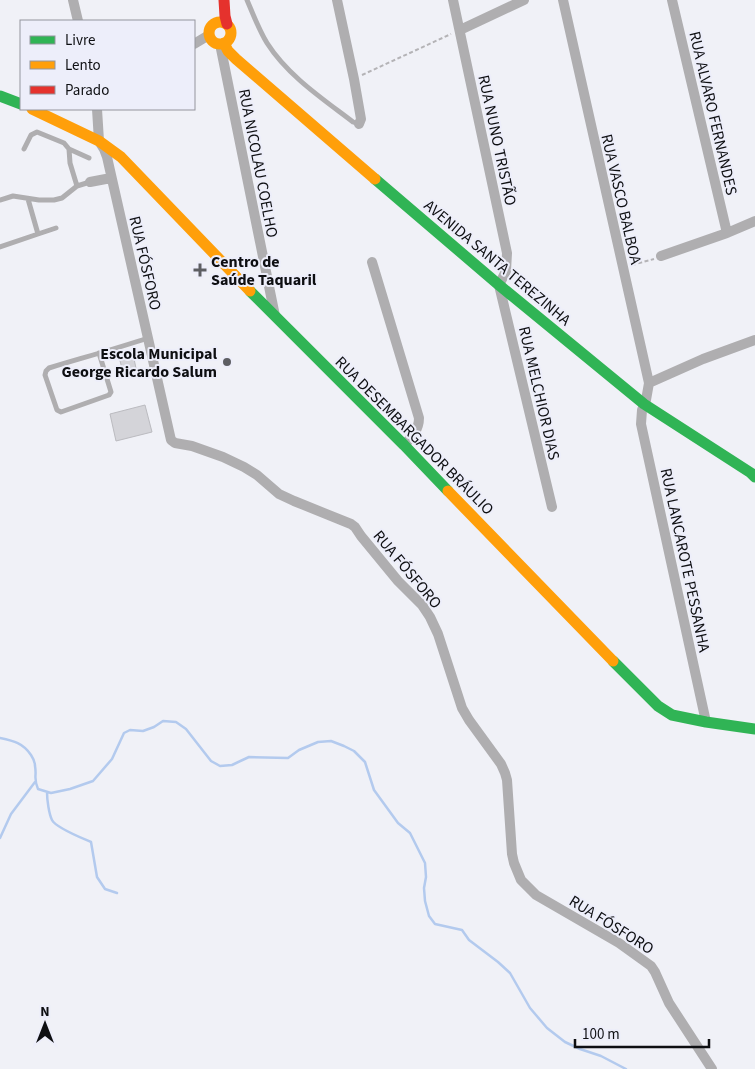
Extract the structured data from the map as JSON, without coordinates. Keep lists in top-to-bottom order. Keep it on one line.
{"streets":{"street":["RUA ALVARO FERNANDES","RUA NUNO TRISTÃO","RUA NICOLAU COELHO","RUA VASCO BALBOA","AVENIDA SANTA TEREZINHA","RUA FÓSFORO","RUA MELCHIOR DIAS","RUA DESEMBARGADOR BRÁULIO","RUA LANCAROTE PESSANHA"]},"crossings":[["RUA NUNO TRISTÃO","AVENIDA SANTA TEREZINHA"],["RUA NUNO TRISTÃO","RUA MELCHIOR DIAS"],["RUA NICOLAU COELHO","AVENIDA SANTA TEREZINHA"],["RUA NICOLAU COELHO","RUA DESEMBARGADOR BRÁULIO"],["RUA VASCO BALBOA","AVENIDA SANTA TEREZINHA"],["RUA VASCO BALBOA","RUA LANCAROTE PESSANHA"],["AVENIDA SANTA TEREZINHA","RUA MELCHIOR DIAS"],["AVENIDA SANTA TEREZINHA","RUA LANCAROTE PESSANHA"],["RUA FÓSFORO","RUA DESEMBARGADOR BRÁULIO"],["RUA DESEMBARGADOR BRÁULIO","RUA LANCAROTE PESSANHA"]],"places":{"health":["Centro de Saúde Taquaril"],"other":["Escola Municipal George Ricardo Salum"]},"legend":["Livre","Lento","Parado"],"scale_bar":"100 m","north":"top"}
